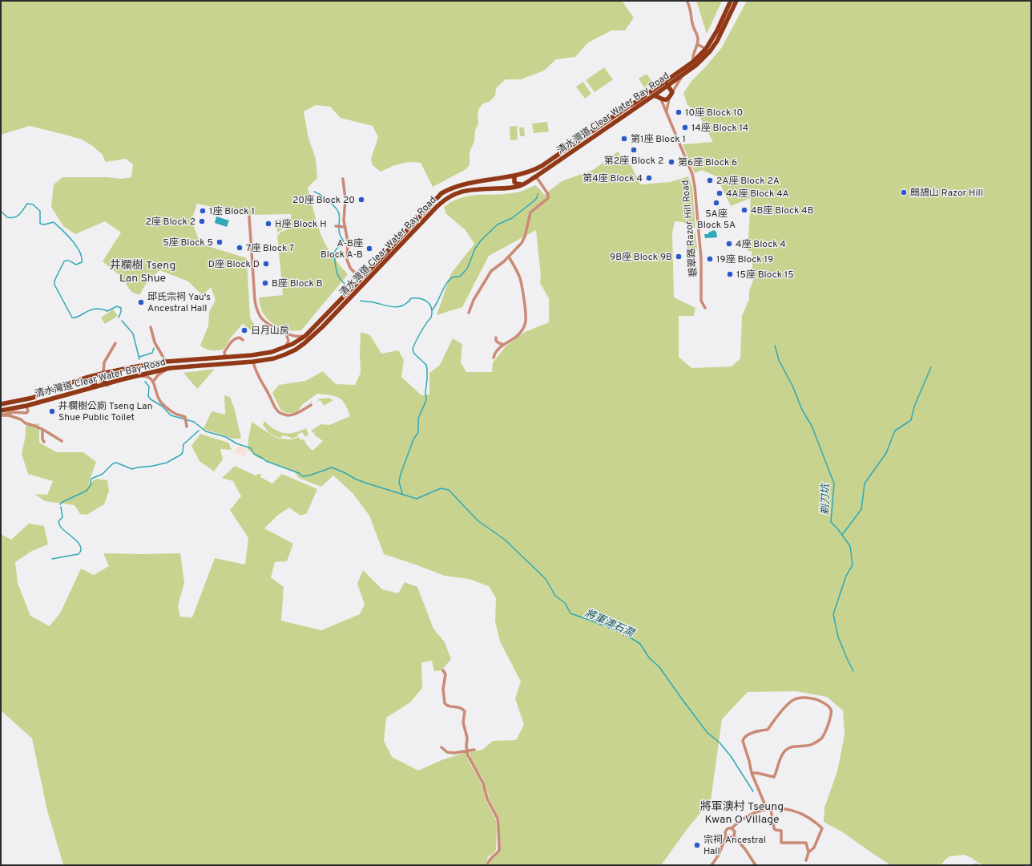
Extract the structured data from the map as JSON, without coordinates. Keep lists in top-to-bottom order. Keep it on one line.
{"streets":{"main road":["清水灣道 Clear Water Bay Road"],"street":["碧翠路 Razor Hill Road"]},"districts":["井欄樹 Tseng Lan Shue","將軍澳村 Tseung Kwan O Village"],"water":["剃刀坑","將軍澳石澗"],"places":["10座 Block 10","14座 Block 14","第1座 Block 1","第2座 Block 2","第6座 Block 6","第4座 Block 4","2A座 Block 2A","鷓鴣山 Razor Hill","4A座 Block 4A","20座 Block 20","5A座 Block 5A","4B座 Block 4B","1座 Block 1","2座 Block 2","H座 Block H","5座 Block 5","4座 Block 4","7座 Block 7","A-B座 Block A-B","9B座 Block 9B","19座 Block 19","D座 Block D","15座 Block 15","B座 Block B","邱氏宗祠 Yau's Ancestral Hall","日月山房","井欄樹公廁 Tseng Lan Shue Public Toilet","宗祠 Ancestral Hall"]}
